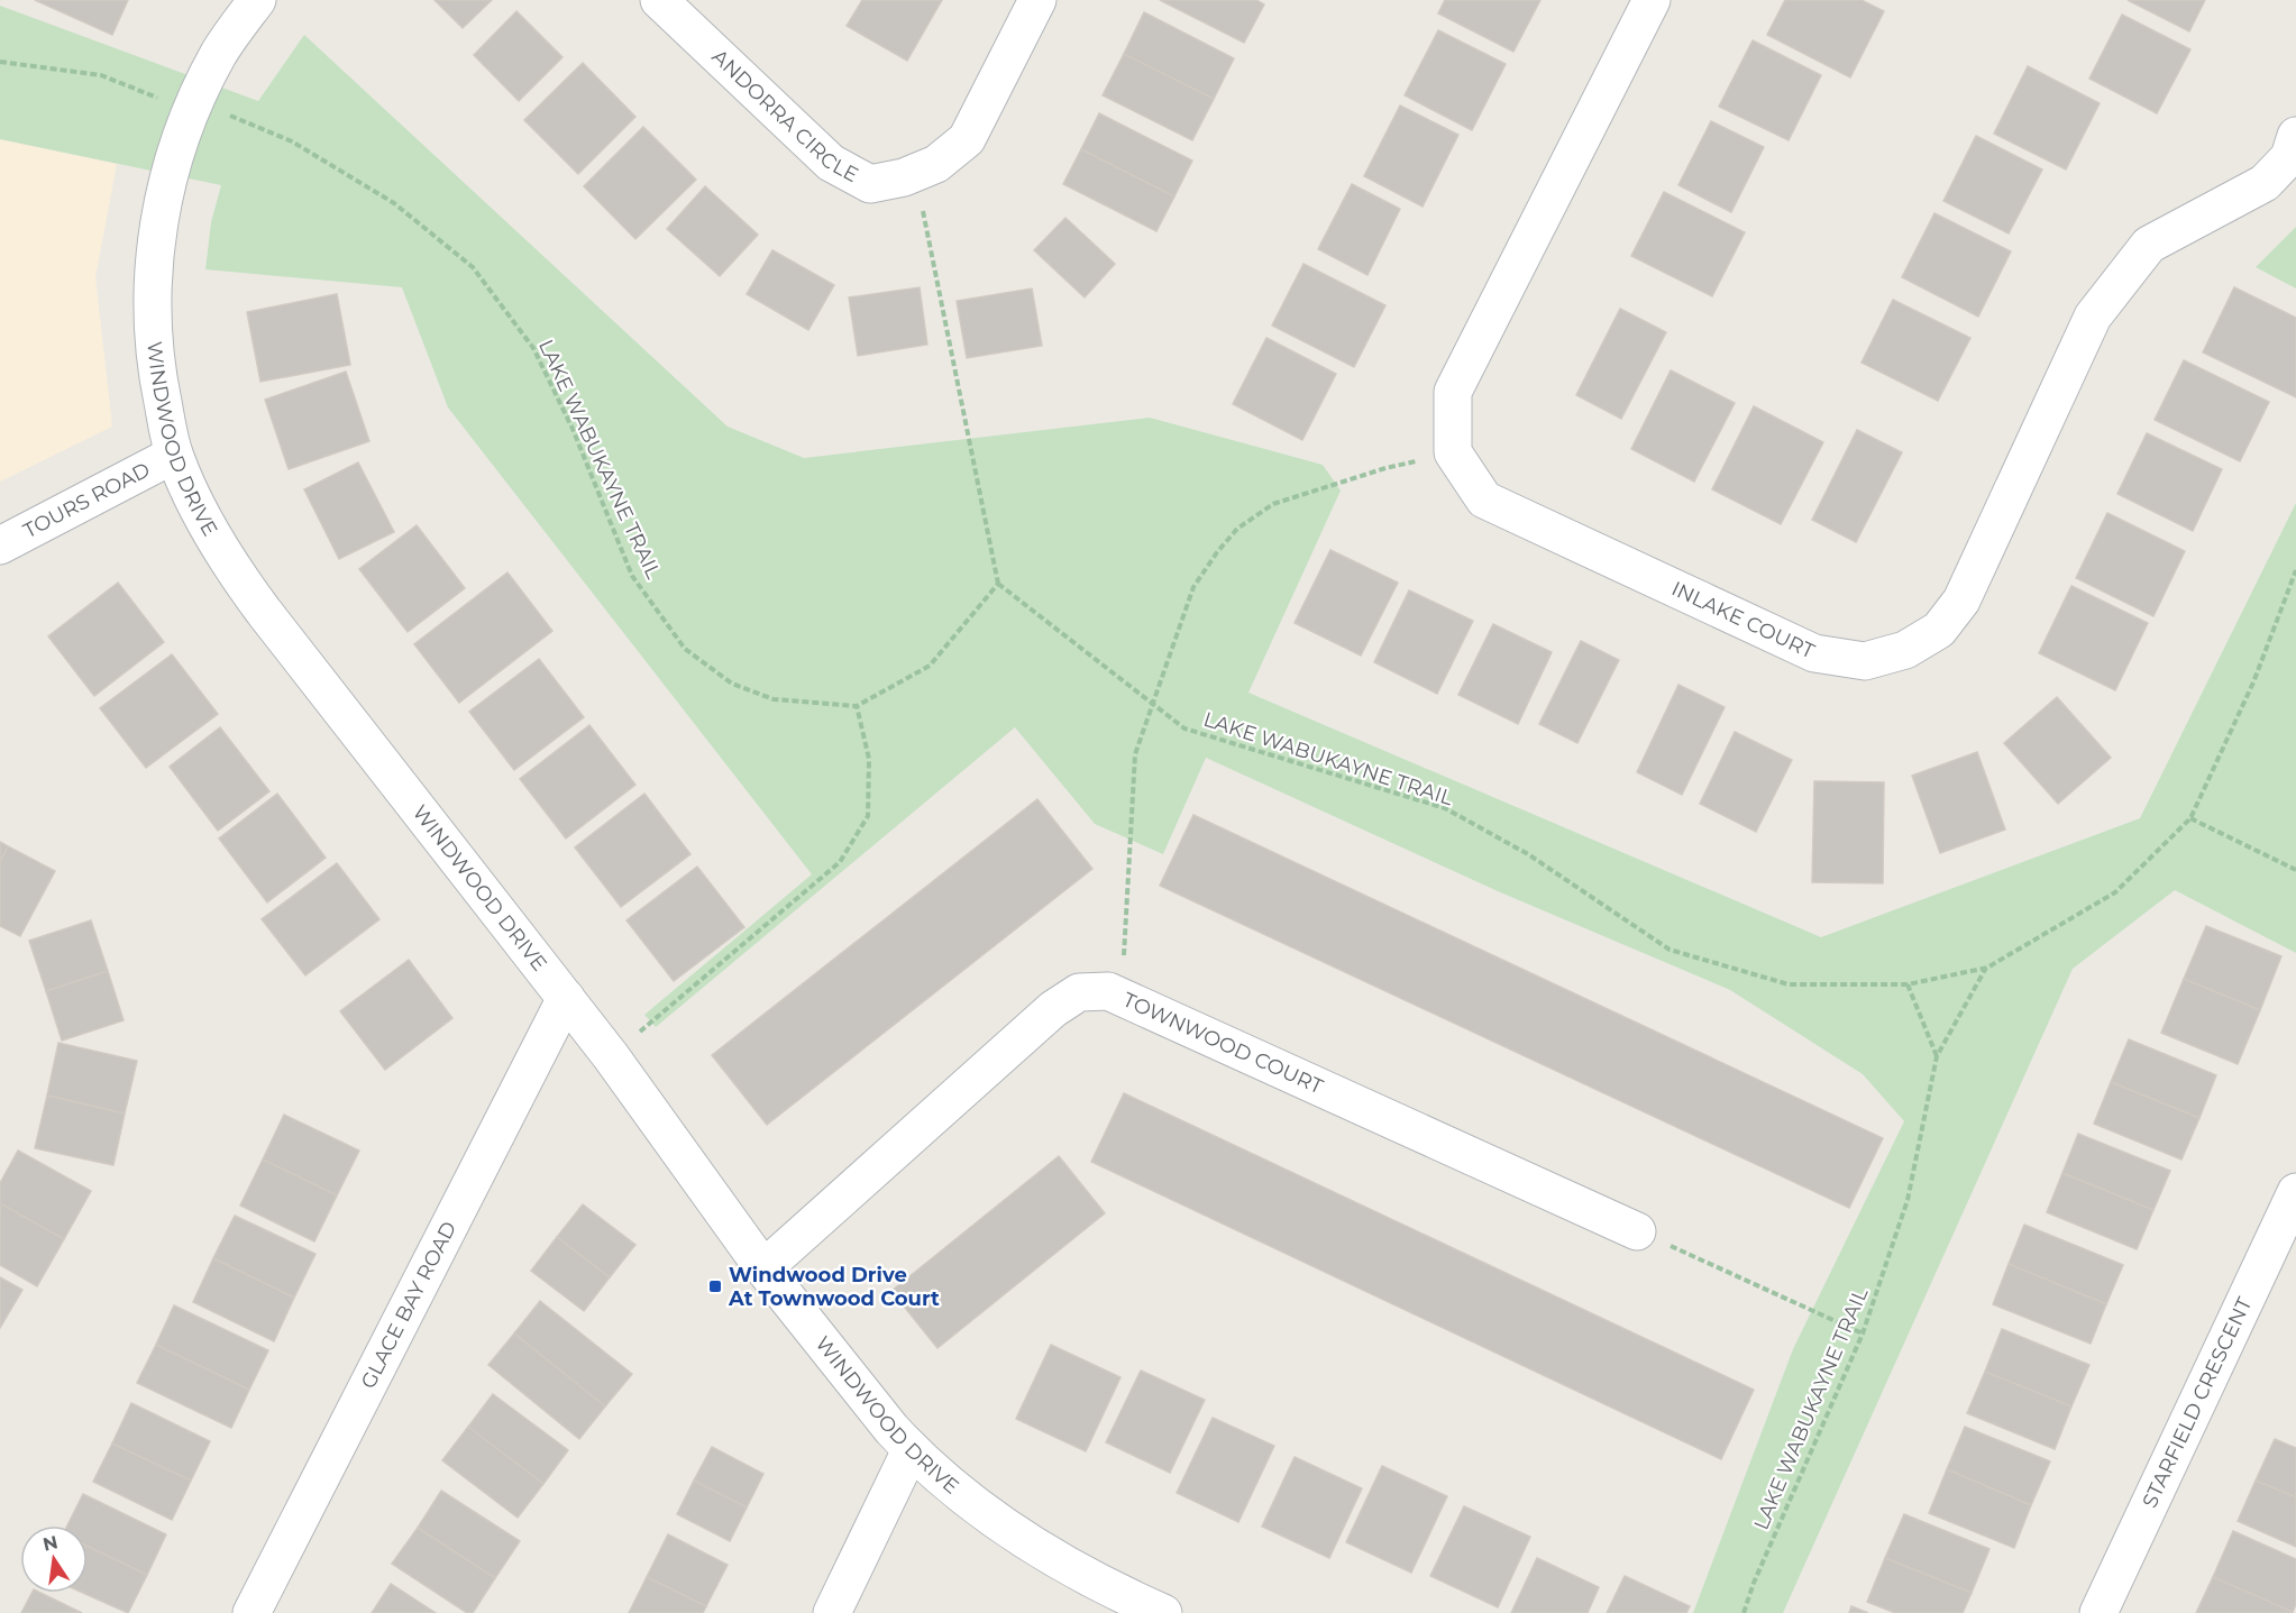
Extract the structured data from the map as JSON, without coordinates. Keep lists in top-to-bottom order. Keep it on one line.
{"streets":{"street":["ANDORRA CIRCLE","WINDWOOD DRIVE","TOURS ROAD","INLAKE COURT","TOWNWOOD COURT","GLACE BAY ROAD","STARFIELD CRESCENT"],"path":["LAKE WABUKAYNE TRAIL"]},"crossings":[["WINDWOOD DRIVE","LAKE WABUKAYNE TRAIL"],["WINDWOOD DRIVE","TOURS ROAD"],["WINDWOOD DRIVE","TOWNWOOD COURT"],["WINDWOOD DRIVE","GLACE BAY ROAD"]],"places":{"transit":["Windwood Drive At Townwood Court"]},"north":"top"}
